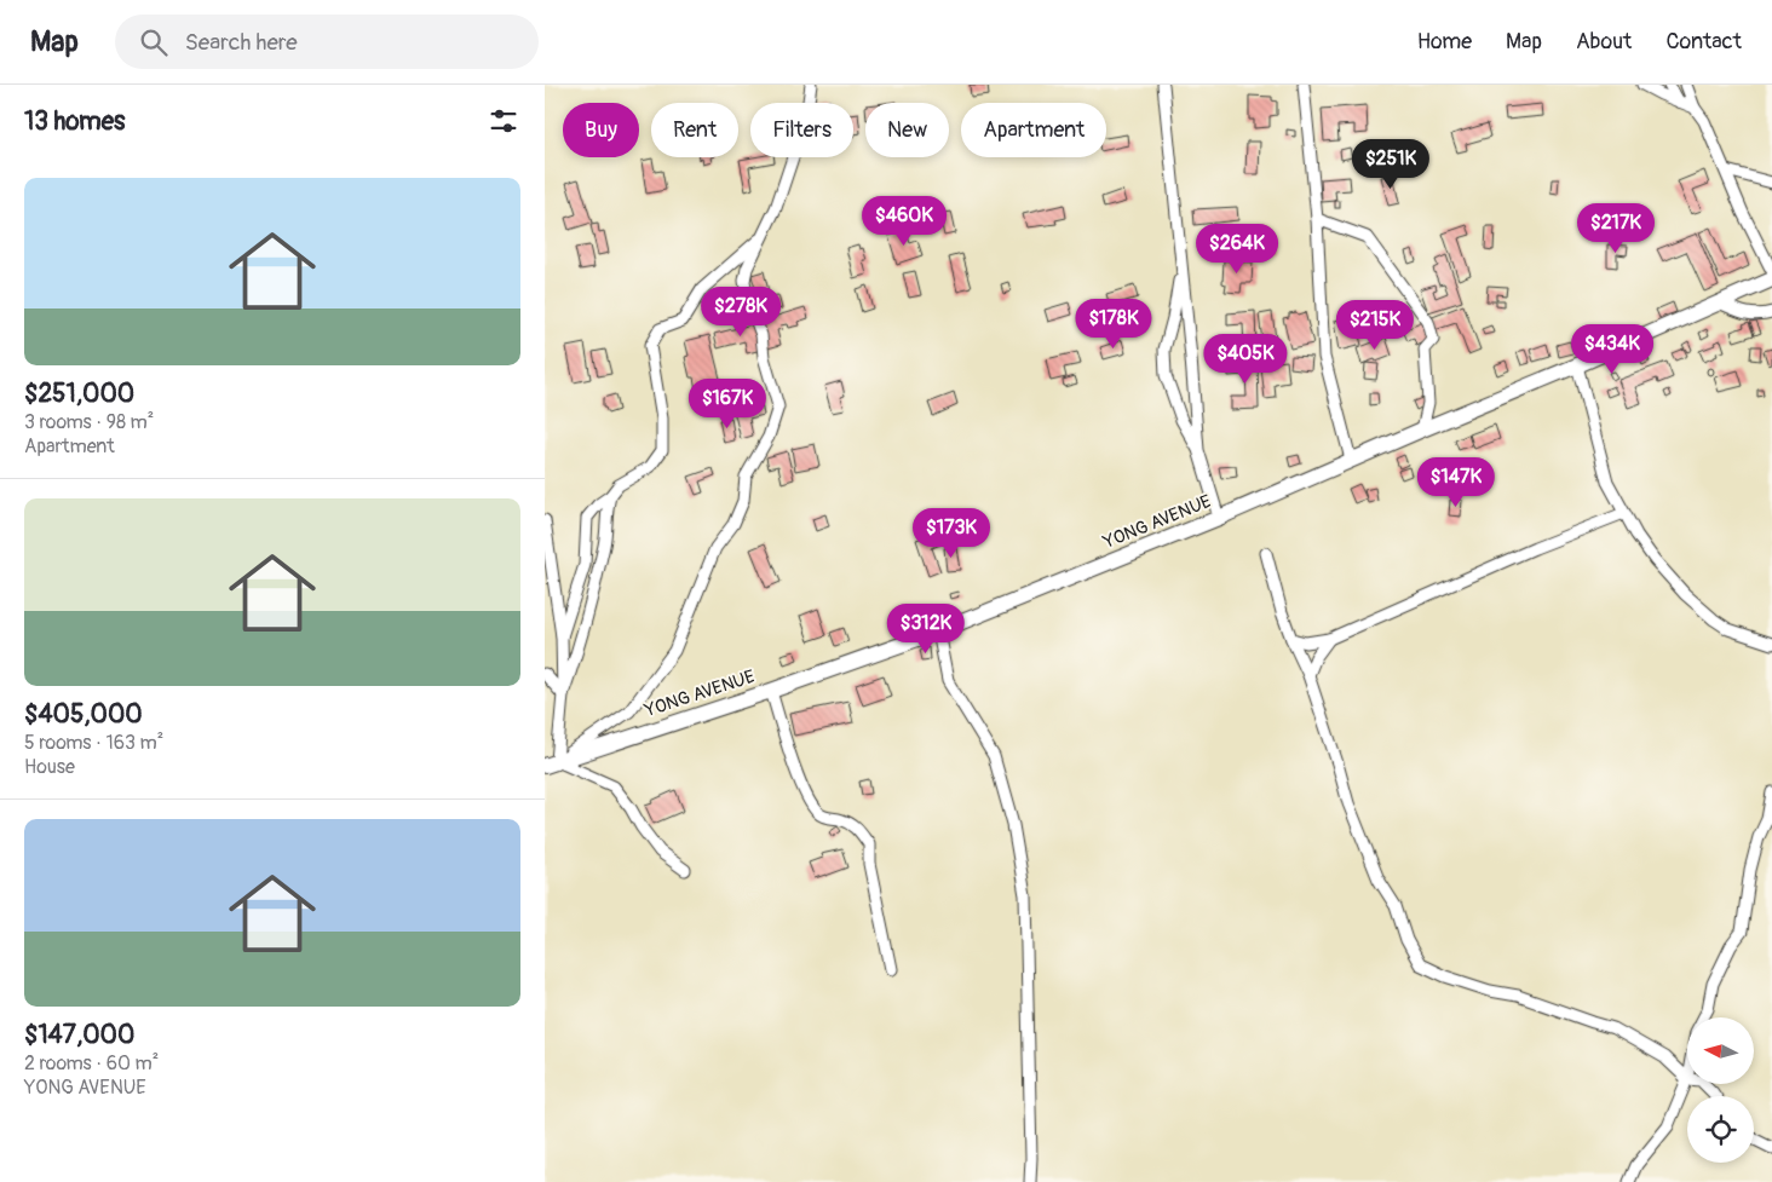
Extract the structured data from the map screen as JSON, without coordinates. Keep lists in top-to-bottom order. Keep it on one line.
{"streets":{"street":["YONG AVENUE"]},"north":"left","page":{"header":"Map","search":"Search here","nav":["Home","Map","About","Contact"],"heading":"13 homes","chip":["Buy","Rent","Filters","New","Apartment"],"price":["$251K","$460K","$217K","$264K","$278K","$178K","$215K","$434K","$405K","$167K","$147K","$173K","$312K"],"list":[{"name":"$251,000","note":"3 rooms · 98 m² · Apartment"},{"name":"$405,000","note":"5 rooms · 163 m² · House"},{"name":"$147,000","note":"2 rooms · 60 m² · YONG AVENUE"}]}}
